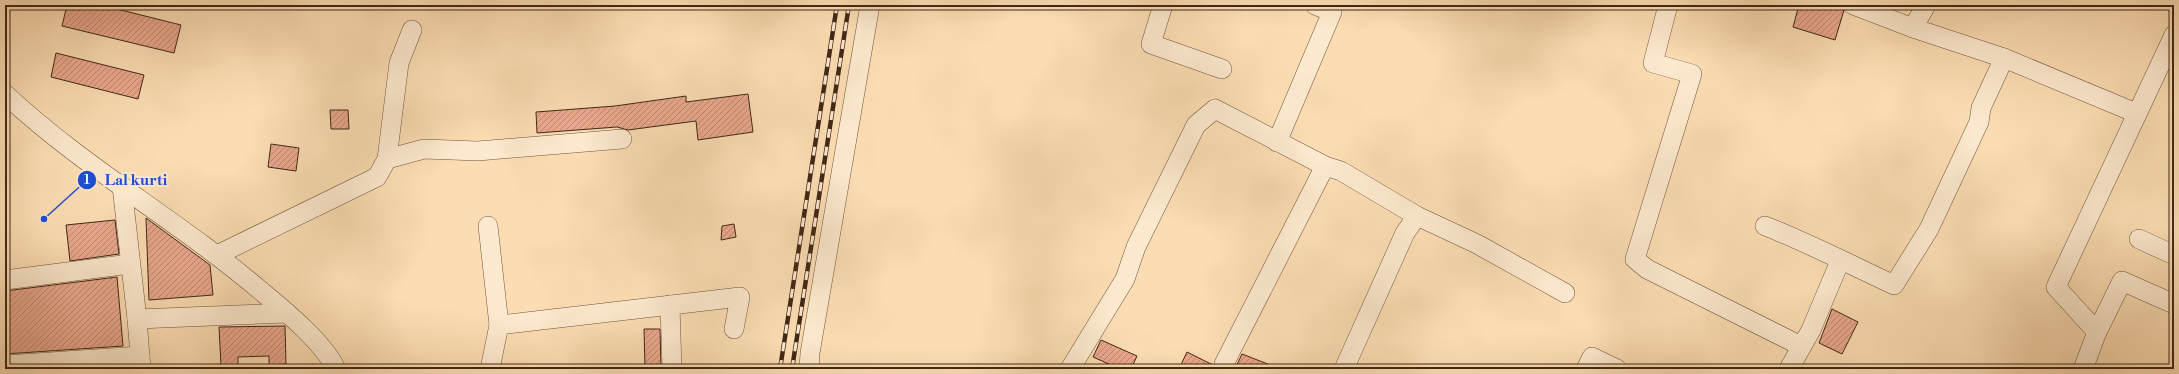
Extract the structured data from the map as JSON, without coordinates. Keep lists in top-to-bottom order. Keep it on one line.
{"places":["Lal kurti"]}
